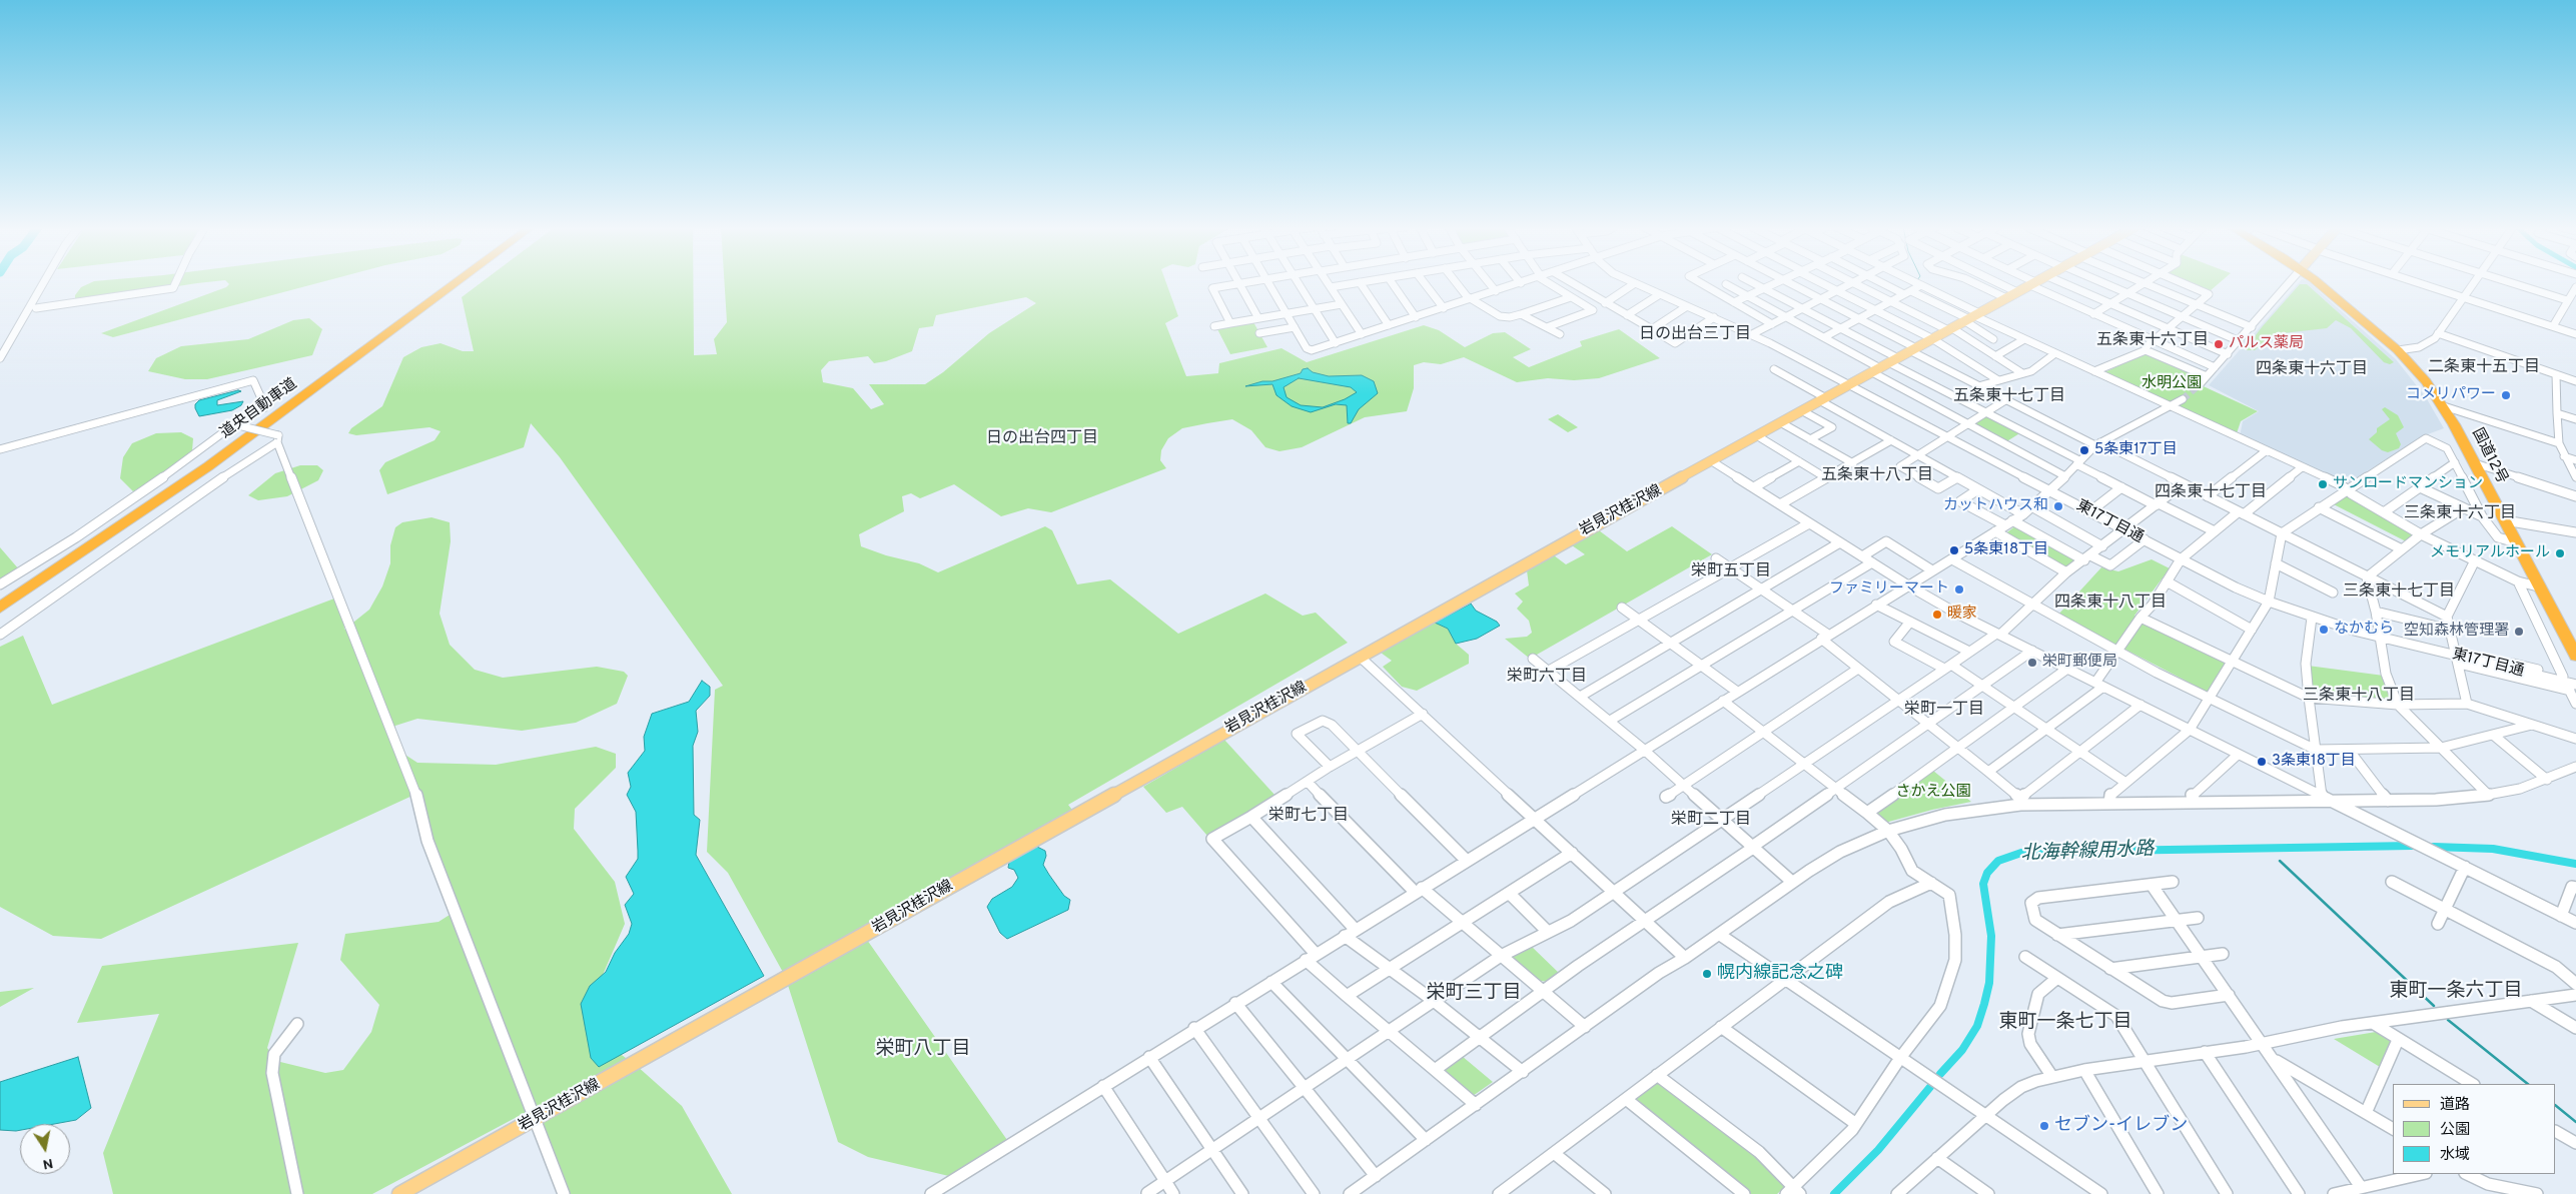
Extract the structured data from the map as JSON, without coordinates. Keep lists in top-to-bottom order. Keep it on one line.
{"streets":{"highway":["道央自動車道","国道12号"],"main road":["岩見沢桂沢線"],"street":["東17丁目通"]},"crossings":[["岩見沢桂沢線","東17丁目通"]],"districts":["日の出台三丁目","五条東十六丁目","二条東十五丁目","四条東十六丁目","五条東十七丁目","日の出台四丁目","五条東十八丁目","四条東十七丁目","三条東十六丁目","栄町五丁目","三条東十七丁目","四条東十八丁目","栄町六丁目","三条東十八丁目","栄町一丁目","栄町七丁目","栄町二丁目","東町一条六丁目","栄町三丁目","東町一条七丁目","栄町八丁目"],"water":["北海幹線用水路"],"parks":["水明公園","さかえ公園"],"places":["パルス薬局","コメリパワー","5条東17丁目","サンロードマンション","カットハウス和","5条東18丁目","メモリアルホール","ファミリーマート","暖家","なかむら","空知森林管理署","栄町郵便局","3条東18丁目","幌内線記念之碑","セブン-イレブン"],"legend":["道路","公園","水域"],"north":"bottom"}
